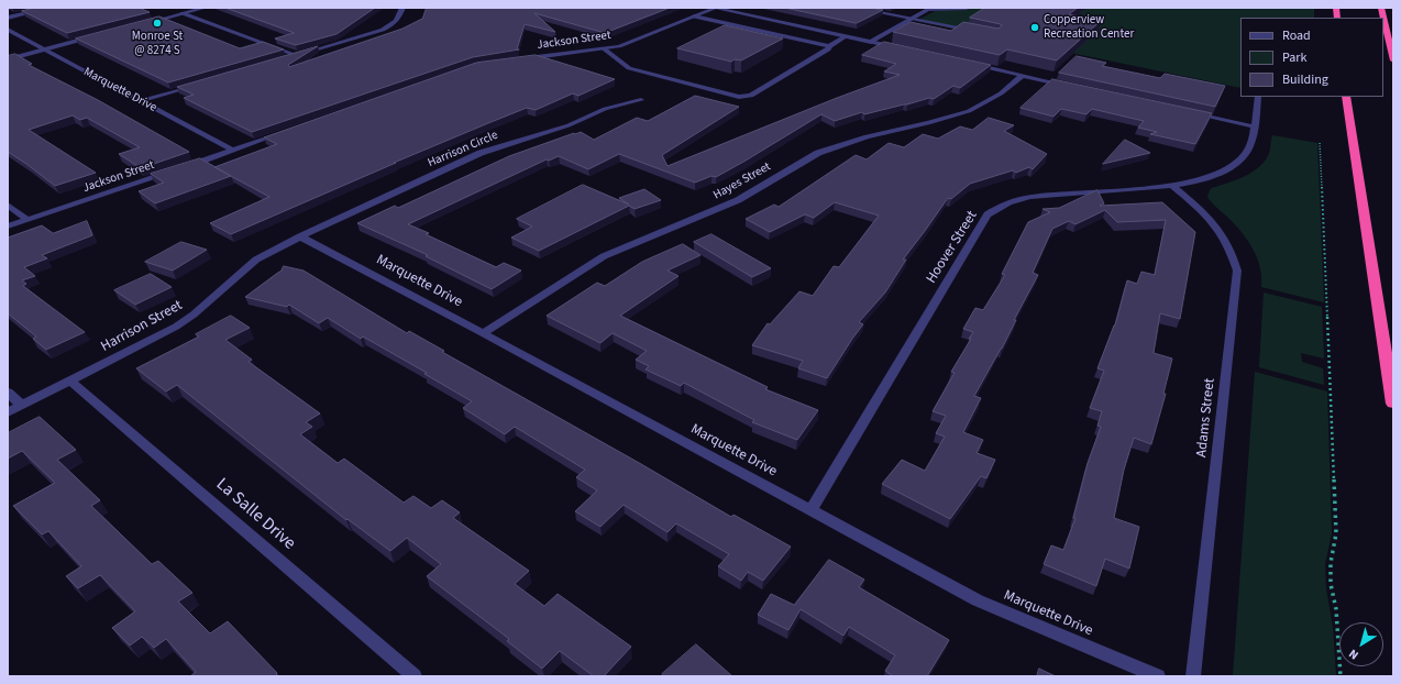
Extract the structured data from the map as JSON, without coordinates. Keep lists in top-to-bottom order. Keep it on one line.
{"streets":{"street":["Jackson Street","Marquette Drive","Harrison Circle","Hayes Street","Hoover Street","Harrison Street","Adams Street","La Salle Drive"]},"crossings":[["Jackson Street","Marquette Drive"],["Marquette Drive","Harrison Circle"],["Marquette Drive","Hayes Street"],["Marquette Drive","Hoover Street"],["Marquette Drive","Harrison Street"],["Harrison Circle","Harrison Street"],["Hoover Street","Adams Street"],["Harrison Street","La Salle Drive"]],"places":["Monroe St @ 8274 S","Copperview Recreation Center"],"legend":["Road","Park","Building"],"north":"bottom left"}
